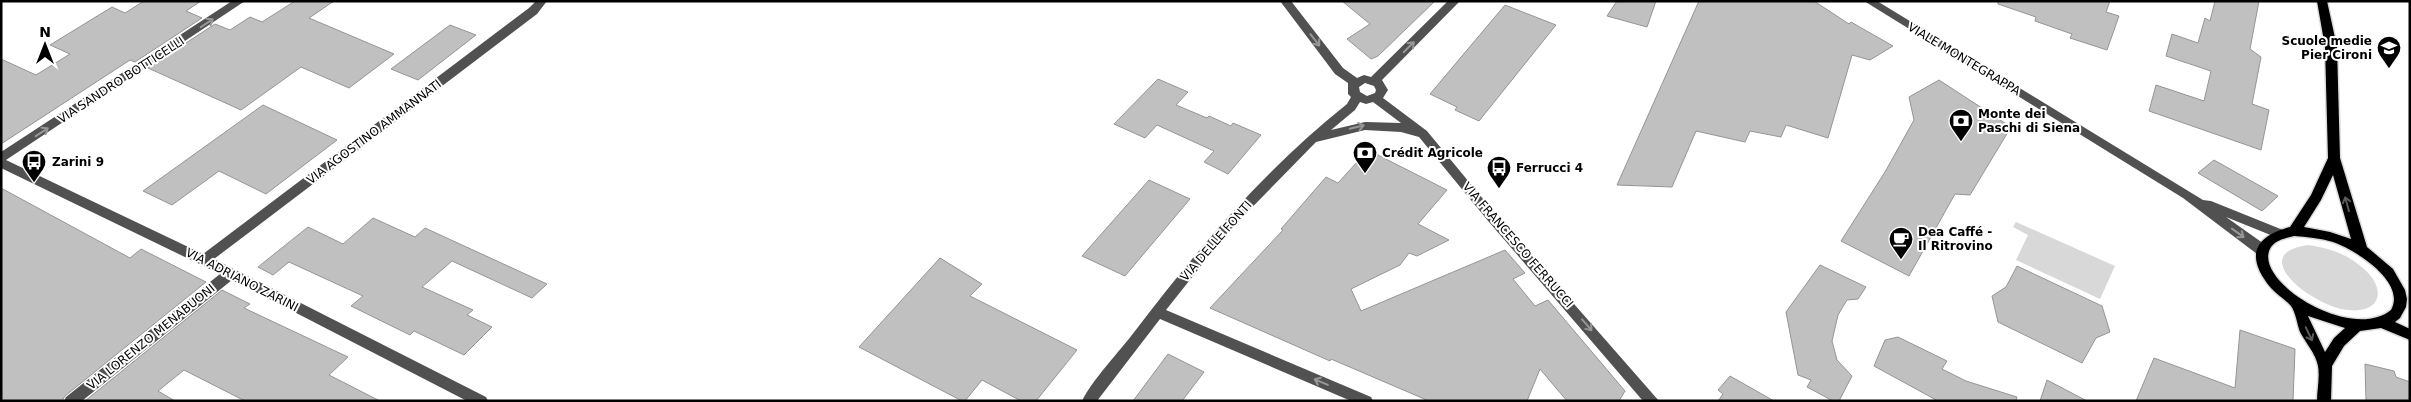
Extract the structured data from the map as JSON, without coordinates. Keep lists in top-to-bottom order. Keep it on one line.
{"streets":{"street":["VIALE MONTEGRAPPA","VIA SANDRO BOTTICELLI","VIA AGOSTINO AMMANNATI","VIA DELLE FONTI","VIA FRANCESCO FERRUCCI","VIA ADRIANO ZARINI","VIA LORENZO MENABUONI"]},"crossings":[["VIA AGOSTINO AMMANNATI","VIA ADRIANO ZARINI"],["VIA DELLE FONTI","VIA FRANCESCO FERRUCCI"],["VIA ADRIANO ZARINI","VIA LORENZO MENABUONI"]],"one_way":["VIA SANDRO BOTTICELLI","VIA FRANCESCO FERRUCCI"],"places":{"school or university":["Scuole medie Pier Cironi"],"bank":["Monte dei Paschi di Siena","Crédit Agricole"],"bus stop":["Zarini 9","Ferrucci 4"],"cafe":["Dea Caffé - Il Ritrovino"]},"north":"top"}
